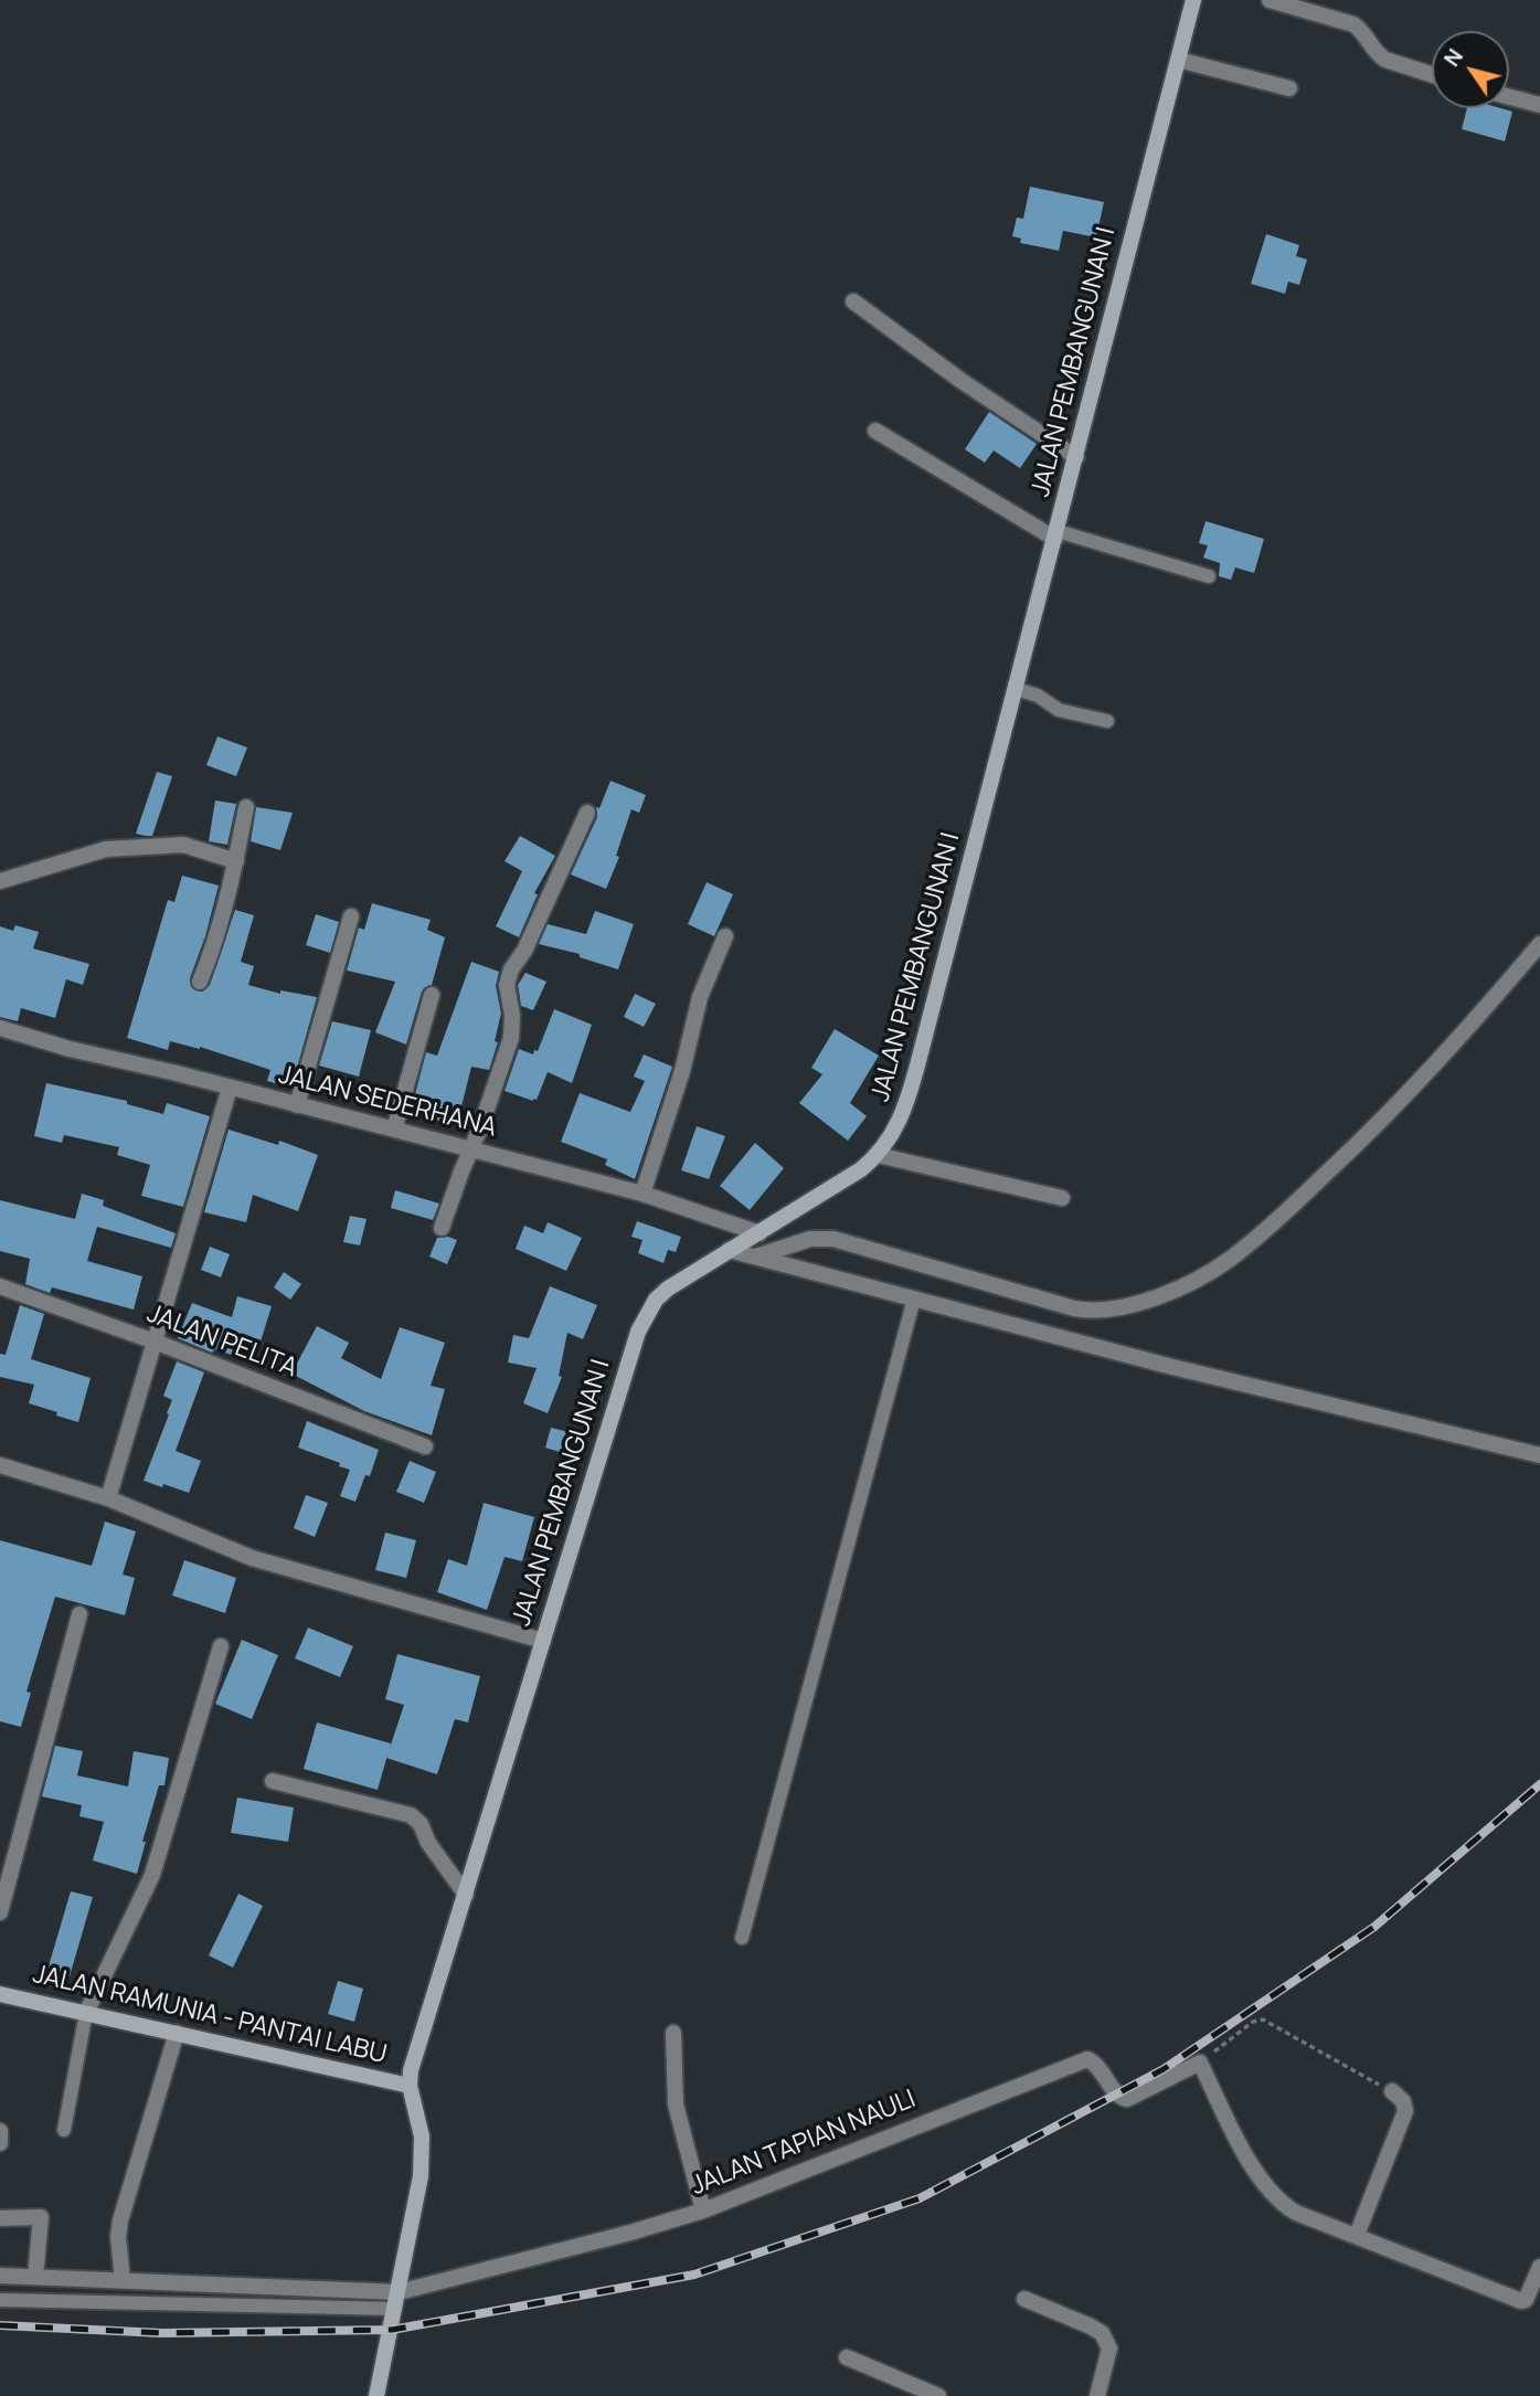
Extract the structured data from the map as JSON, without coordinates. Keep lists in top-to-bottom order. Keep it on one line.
{"streets":{"main road":["JALAN PEMBANGUNAN I","JALAN RAMUNIA - PANTAI LABU"],"street":["JALAN SEDERHANA","JALAN PELITA","JALAN TAPIAN NAULI"]},"crossings":[["JALAN PEMBANGUNAN I","JALAN SEDERHANA"],["JALAN PEMBANGUNAN I","JALAN RAMUNIA - PANTAI LABU"]],"north":"top left"}
